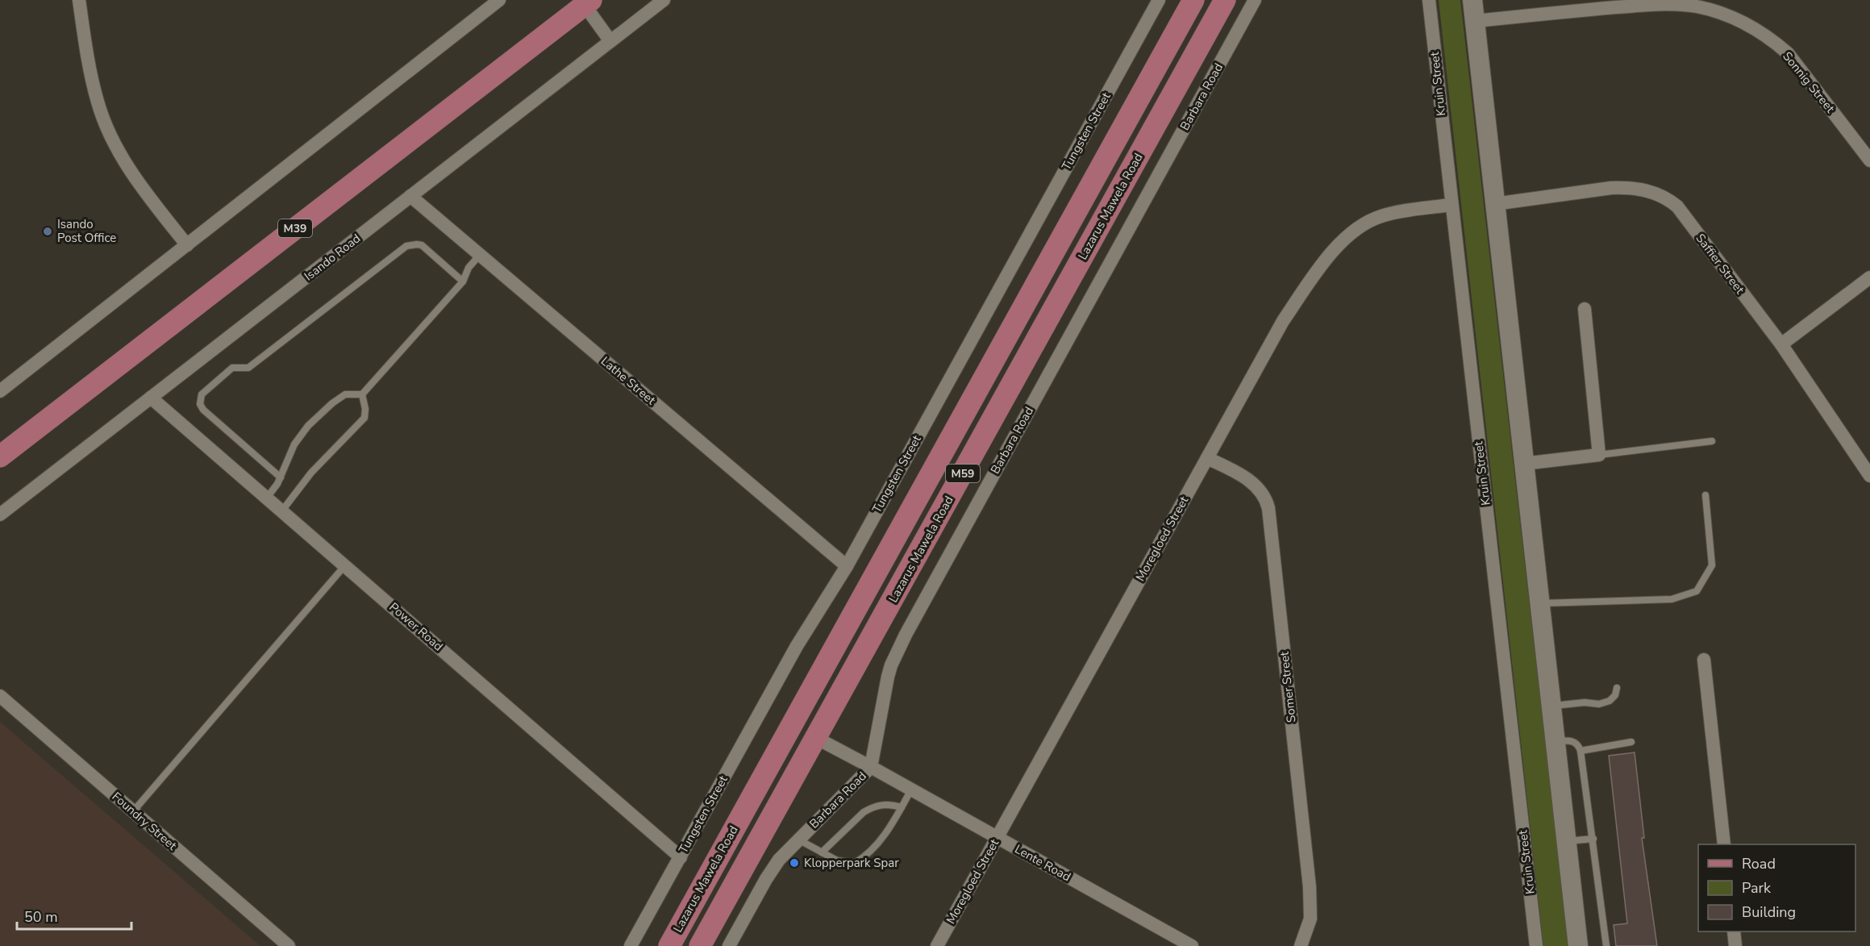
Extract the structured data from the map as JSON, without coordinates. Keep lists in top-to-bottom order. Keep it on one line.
{"streets":{"main road":["Lazarus Mawela Road","M39","M59"],"street":["Sonnig Street","Kruin Street","Barbara Road","Tungsten Street","Isando Road","Saffier Street","Lathe Street","Moregloed Street","Power Road","Somer Street","Foundry Street","Lente Road"]},"crossings":[["Kruin Street","Moregloed Street"],["Barbara Road","Lente Road"],["Tungsten Street","Lathe Street"],["Tungsten Street","Power Road"],["Lazarus Mawela Road","Lente Road"],["Isando Road","Lathe Street"],["Isando Road","Power Road"],["Moregloed Street","Somer Street"],["Moregloed Street","Lente Road"]],"places":["Isando Post Office","Klopperpark Spar"],"legend":["Road","Park","Building"],"scale_bar":"50 m"}
